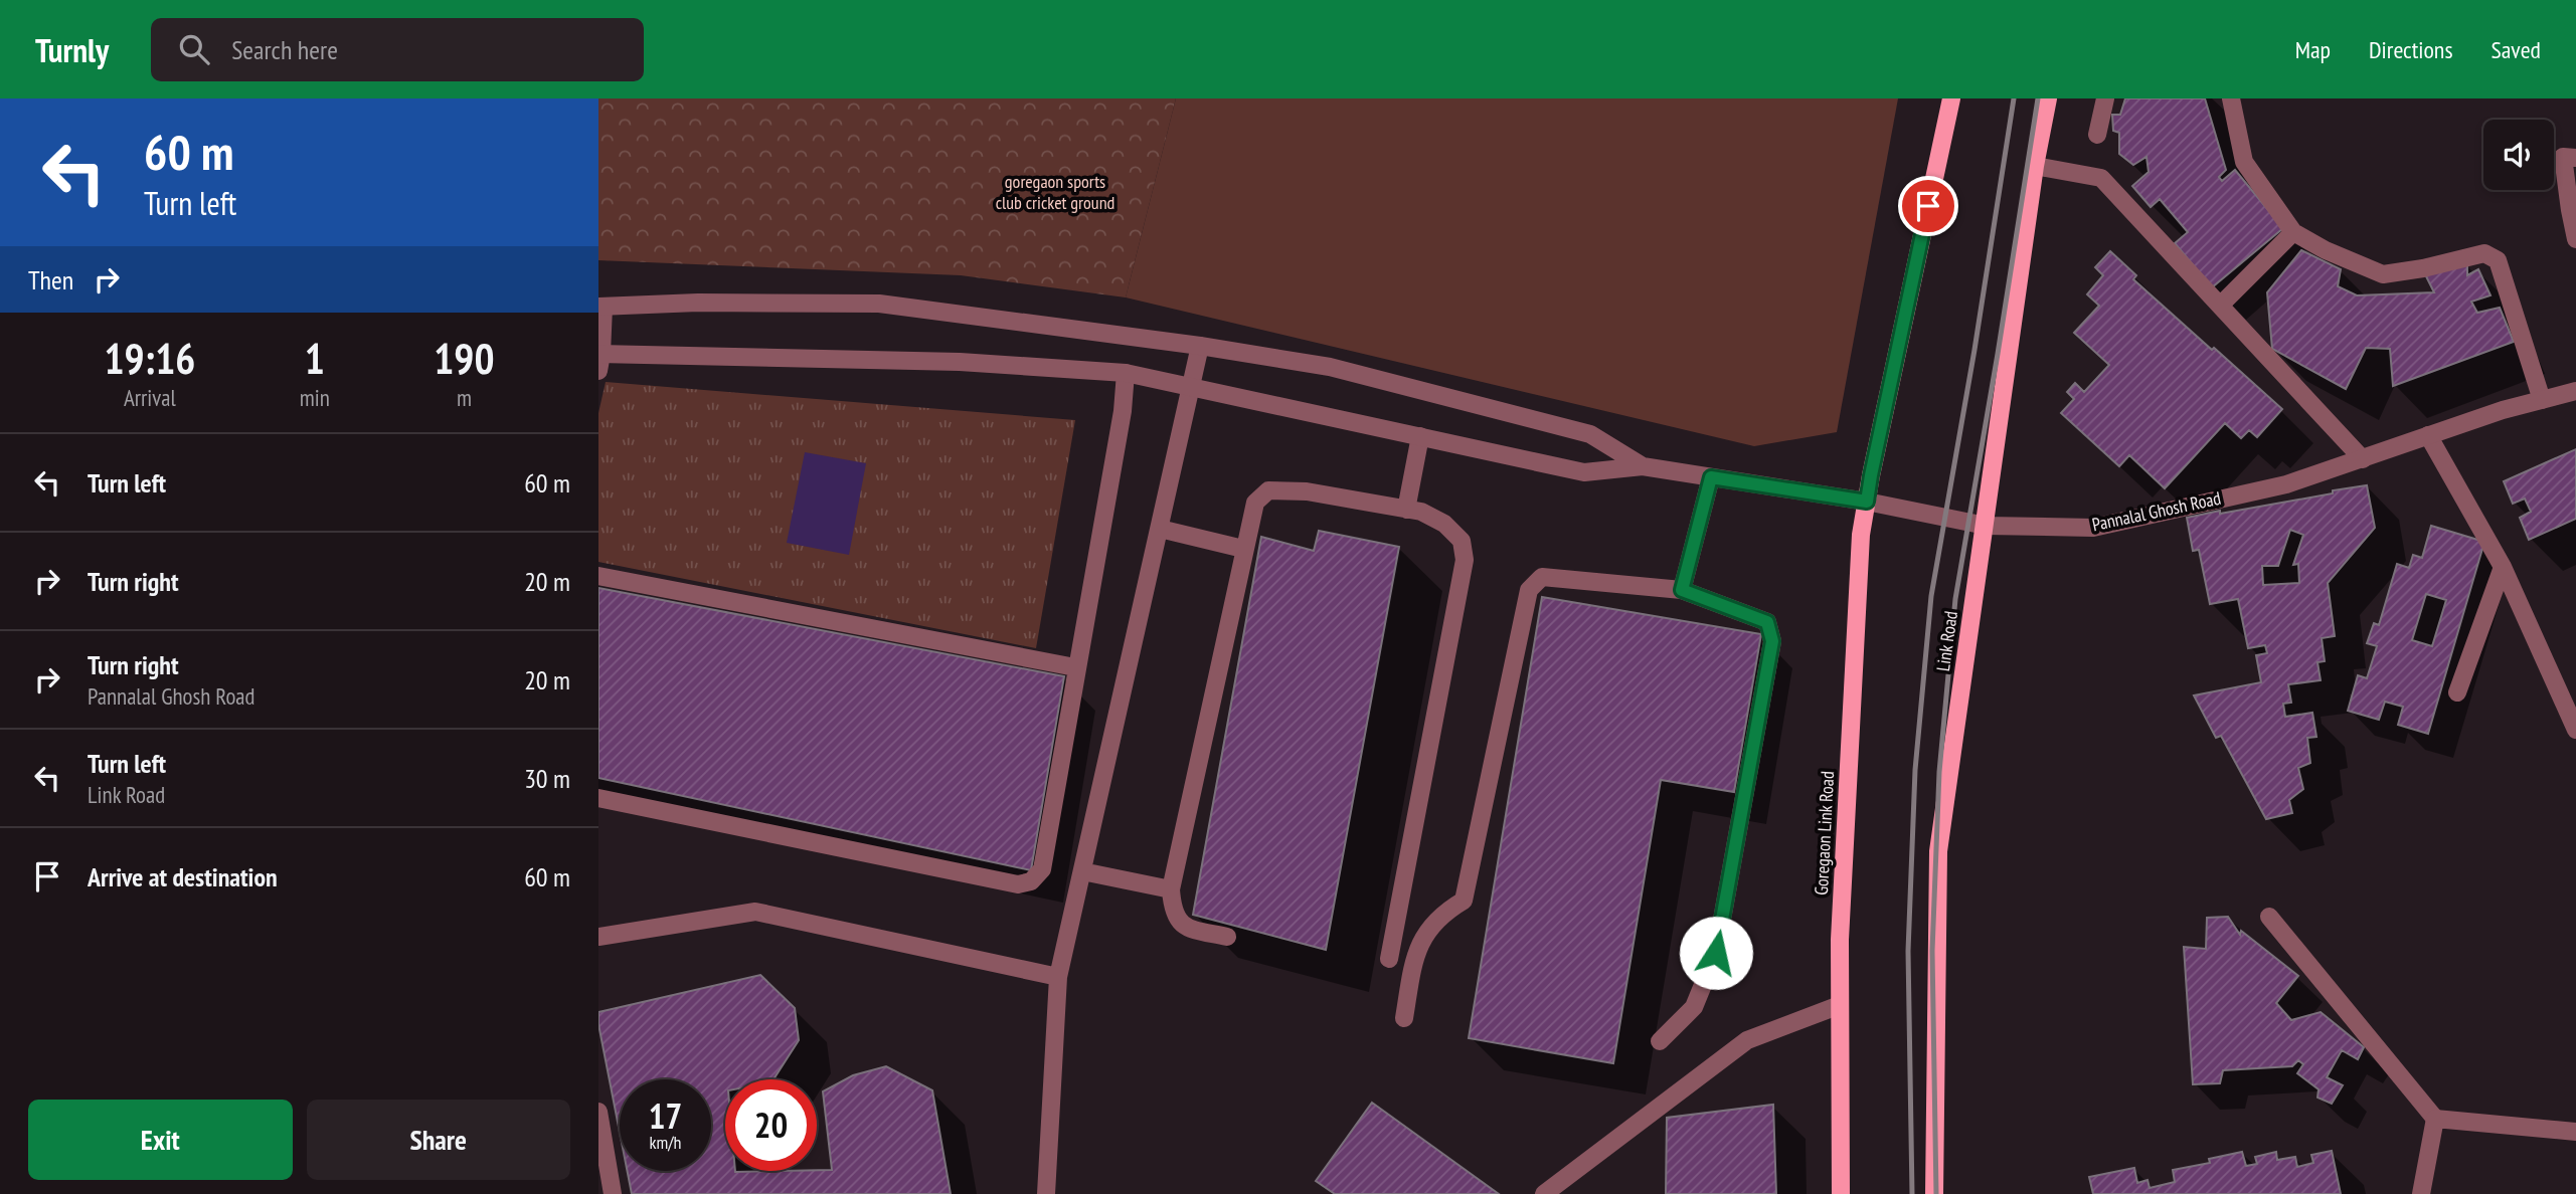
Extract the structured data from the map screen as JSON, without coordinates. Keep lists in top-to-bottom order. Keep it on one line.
{"streets":{"main road":["Link Road","Goregaon Link Road"],"street":["Pannalal Ghosh Road"]},"crossings":[["Pannalal Ghosh Road","Link Road"],["Pannalal Ghosh Road","Goregaon Link Road"]],"parks":["goregaon sports club cricket ground"],"page":{"header":"Turnly","search":"Search here","nav":["Map","Directions","Saved"],"turn":["60 m","Turn left"],"then":"Then","eta":["19:16","Arrival","1","min","190","m"],"list":[{"name":"Turn left","value":"60 m"},{"name":"Turn right","value":"20 m"},{"name":"Turn right","note":"Pannalal Ghosh Road","value":"20 m"},{"name":"Turn left","note":"Link Road","value":"30 m"},{"name":"Arrive at destination","value":"60 m"}],"speed":"17 km/h","limit":"20","buttons":["Exit","Share"]}}
